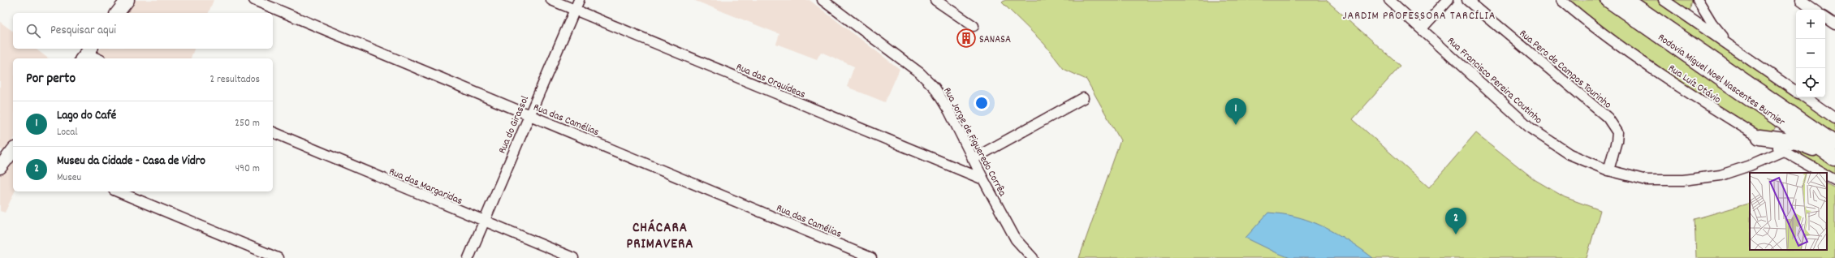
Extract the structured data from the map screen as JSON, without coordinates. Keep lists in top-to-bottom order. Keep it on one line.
{"streets":{"highway":["Rodovia Miguel Noel Nascentes Burnier"],"street":["Rua Pero de Campos Tourinho","Rua das Orquídeas","Rua Francisco Pereira Coutinho","Rua Luíz Otávio","Rua das Camélias","Rua do Girassol","Rua Jorge de Figueredo Corrêa","Rua das Margaridas"]},"crossings":[["Rua Pero de Campos Tourinho","Rua Francisco Pereira Coutinho"],["Rua das Orquídeas","Rua do Girassol"],["Rua das Orquídeas","Rua Jorge de Figueredo Corrêa"],["Rua Francisco Pereira Coutinho","Rua Luíz Otávio"],["Rua das Camélias","Rua do Girassol"],["Rua do Girassol","Rua das Margaridas"]],"districts":["JARDIM PROFESSORA TARCÍLIA","CHÁCARA PRIMAVERA"],"places":{"building":["SANASA"]},"page":{"map_buttons":["+","−"],"search":"Pesquisar aqui","heading":["Por perto","2 resultados"],"pins":["1","2"],"list":[{"mark":"1","name":"Lago do Café","note":"Local","value":"250 m"},{"mark":"2","name":"Museu da Cidade - Casa de Vidro","note":"Museu","value":"490 m"}]}}
